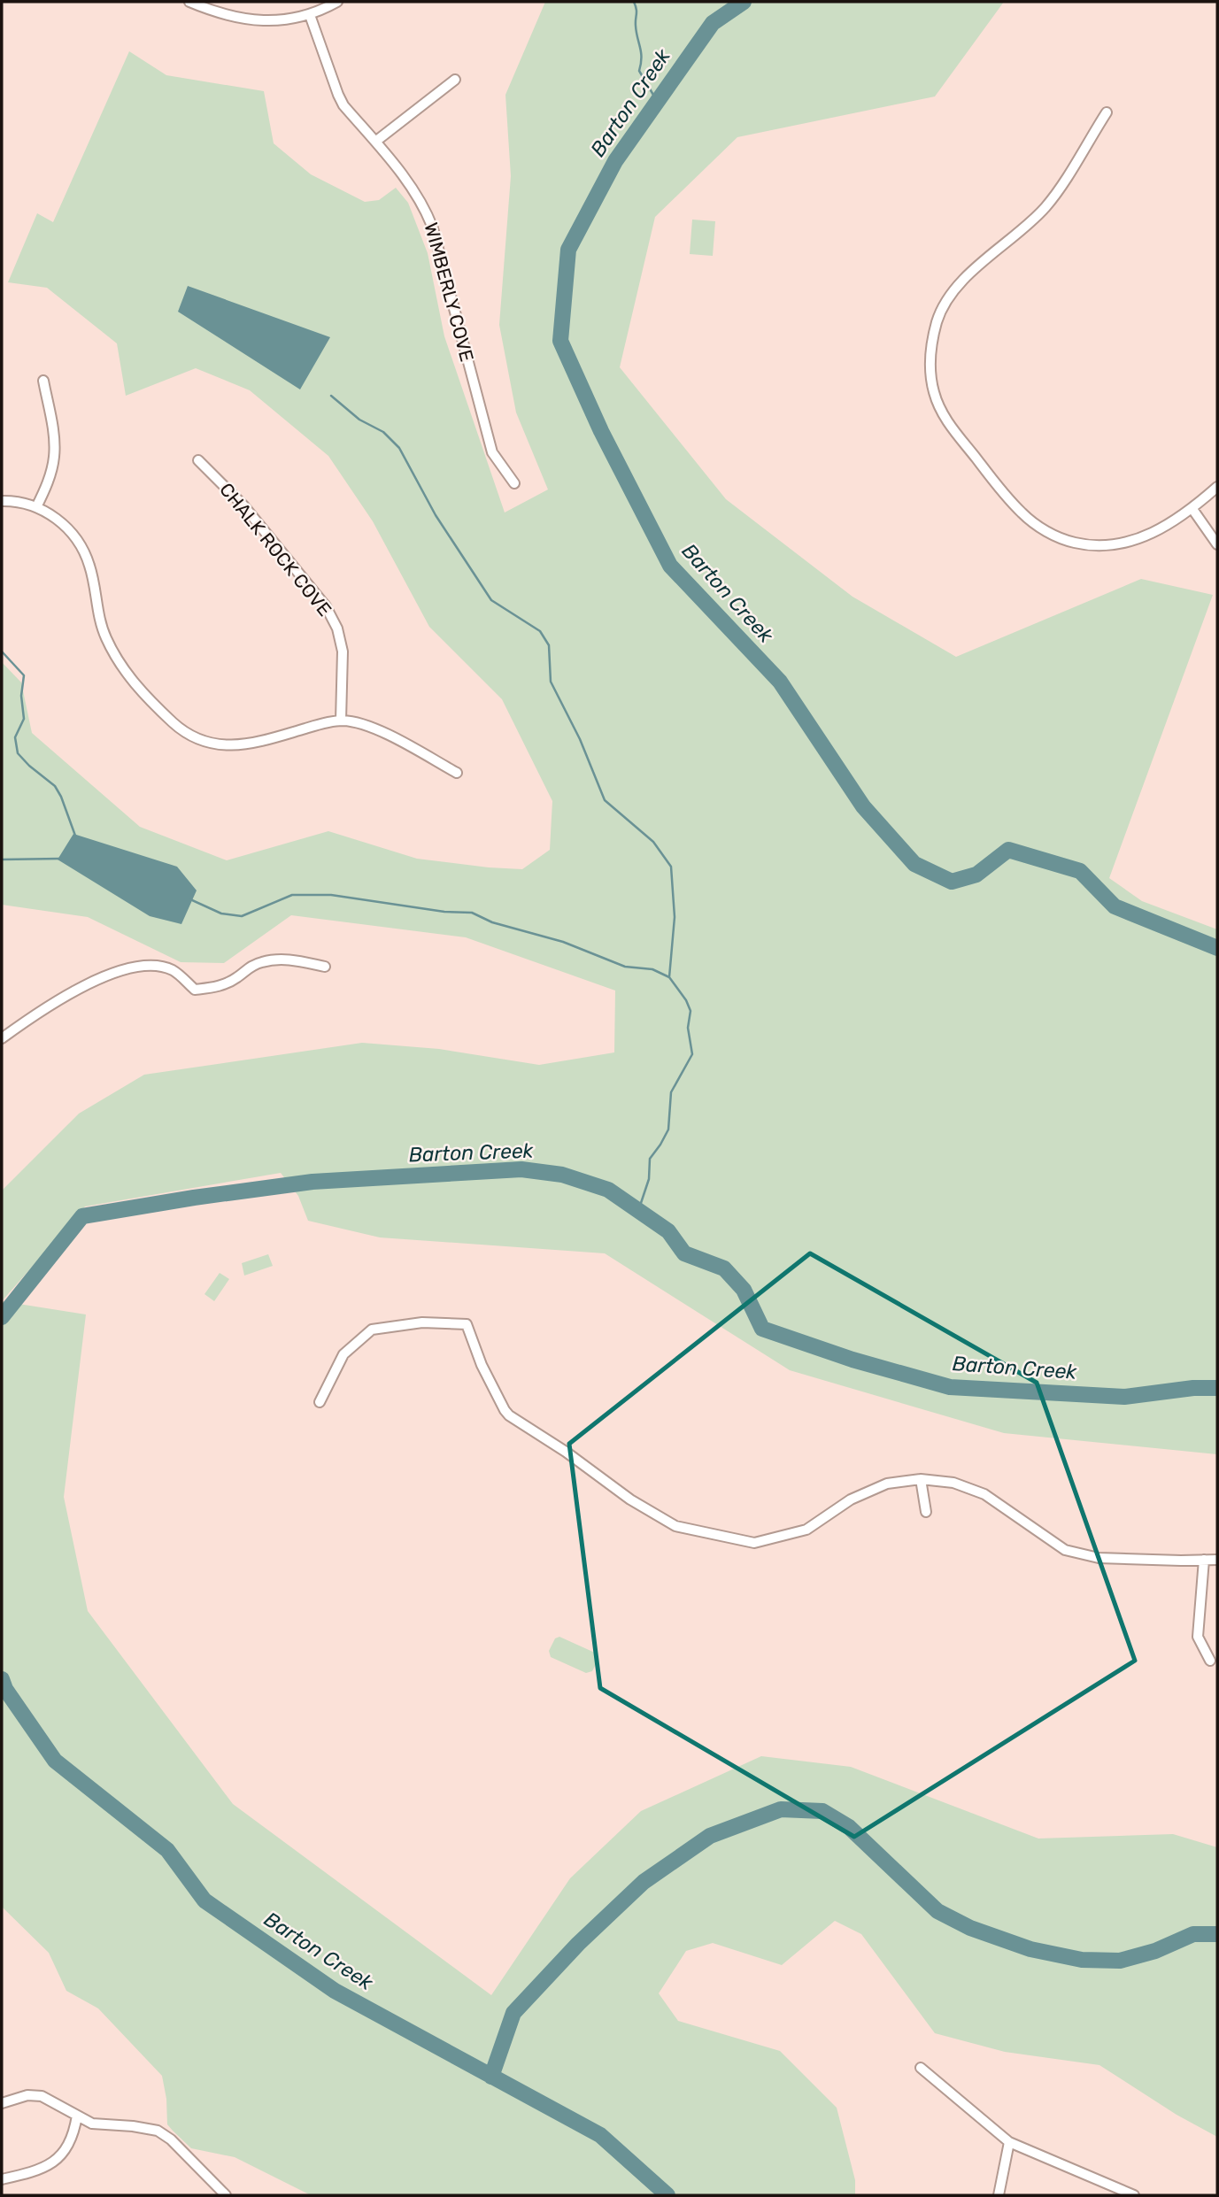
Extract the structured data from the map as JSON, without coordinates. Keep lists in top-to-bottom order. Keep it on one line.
{"streets":{"street":["WIMBERLY COVE","CHALK ROCK COVE"]},"water":["Barton Creek"]}
